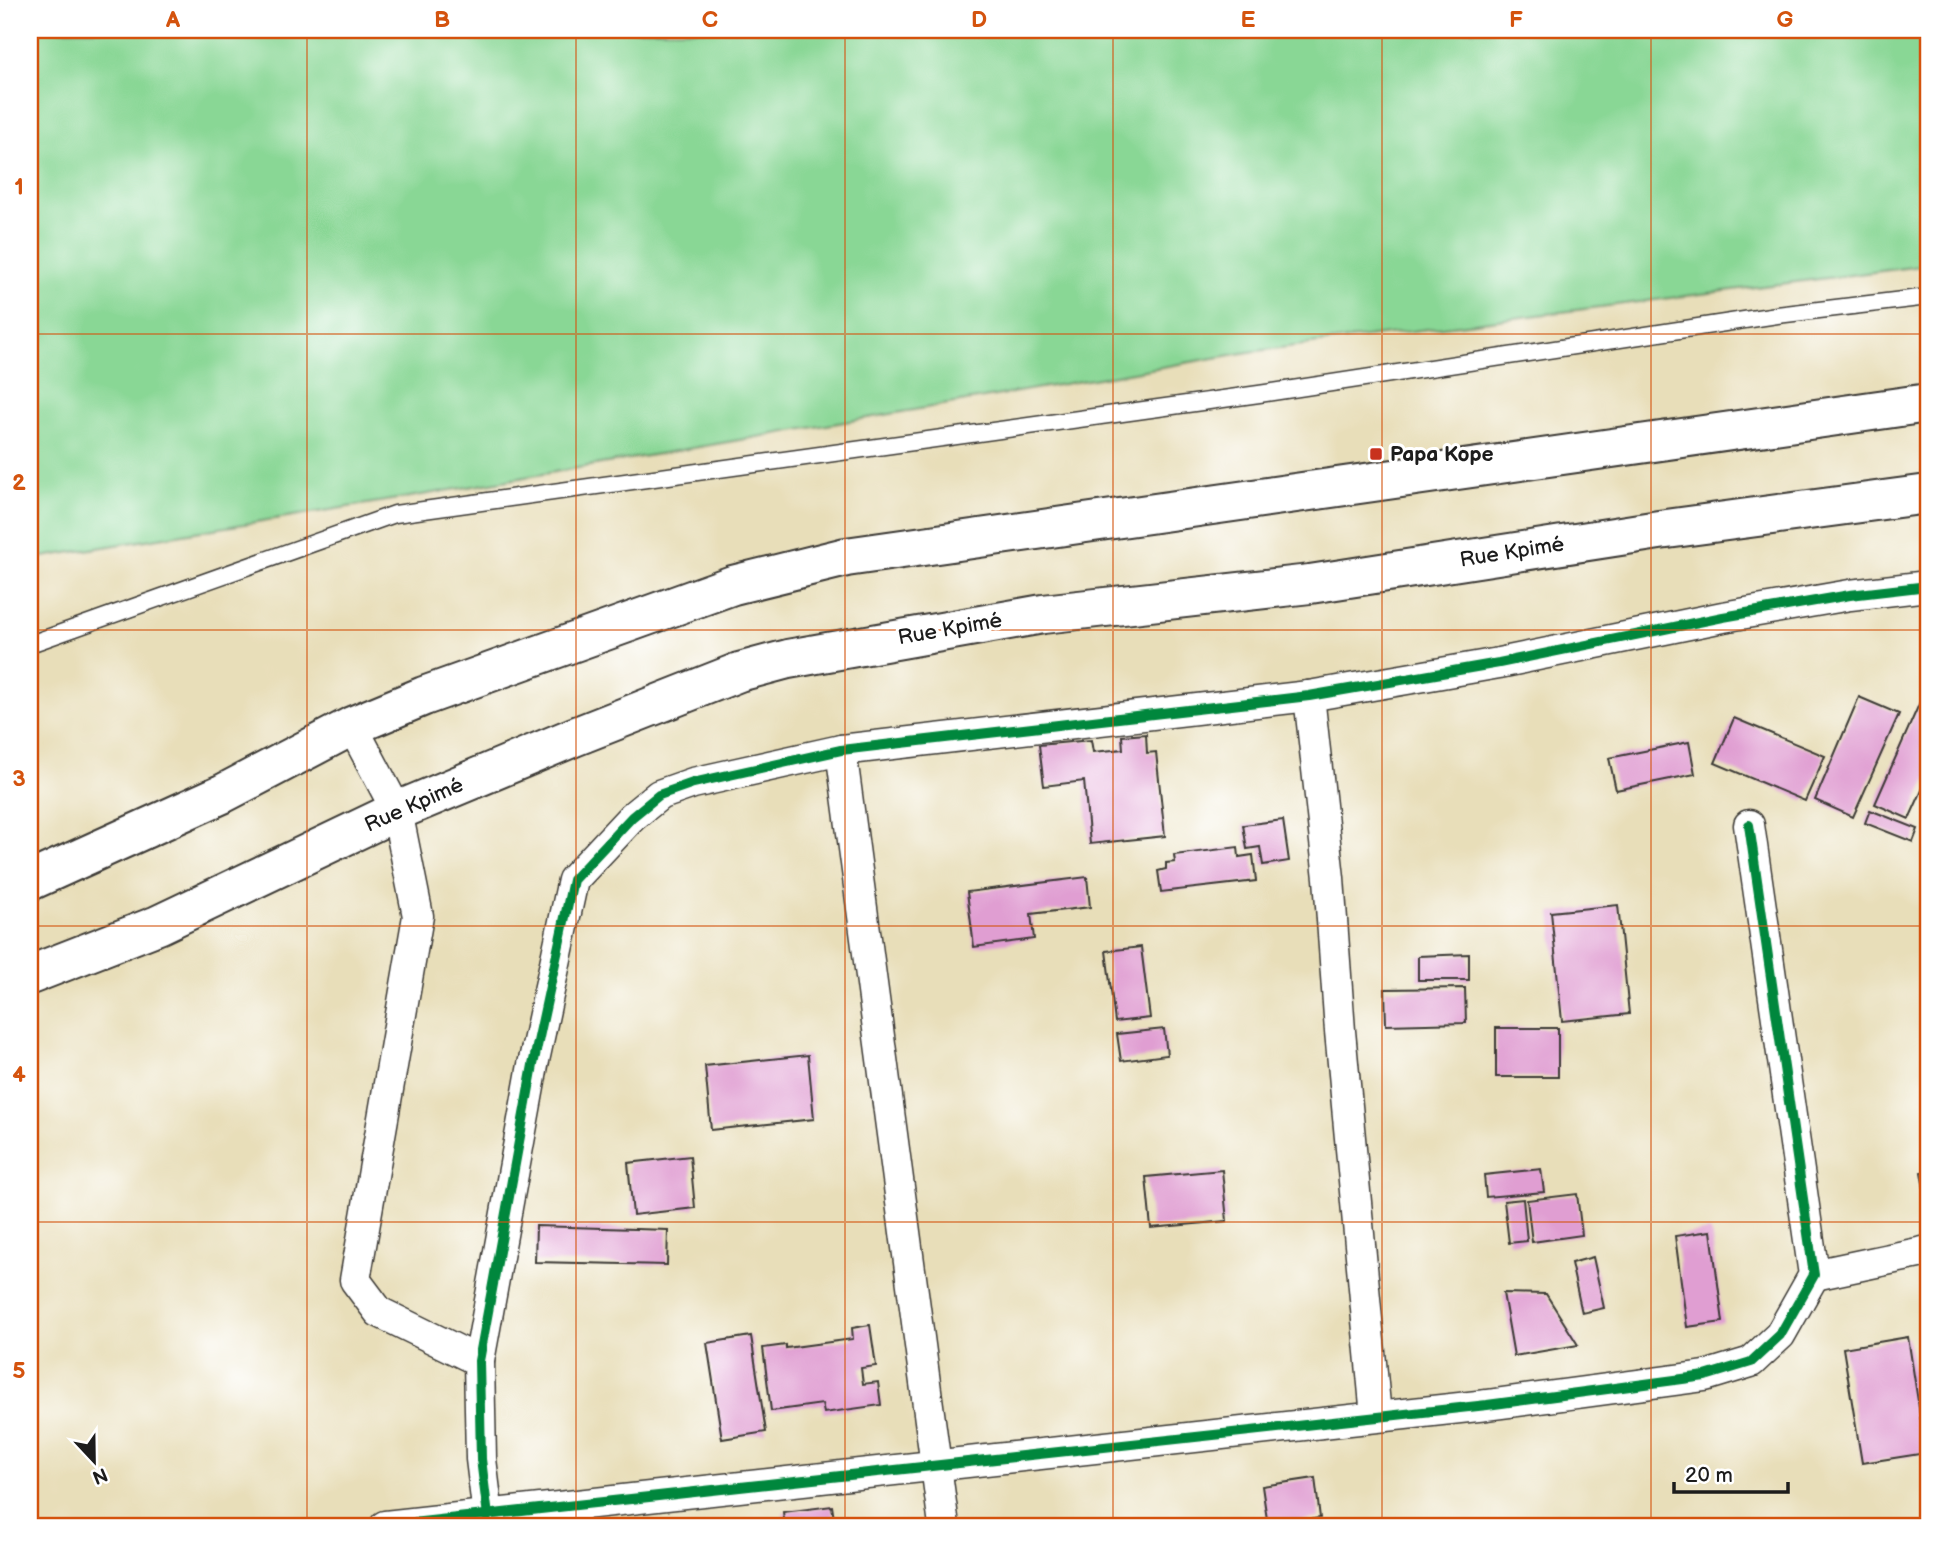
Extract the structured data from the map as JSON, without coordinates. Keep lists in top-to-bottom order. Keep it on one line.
{"streets":{"main road":["Rue Kpimé"]},"places":{"transit":["Papa Kope"]},"scale_bar":"20 m","north":"bottom","grid":{"columns":["A","B","C","D","E","F","G"],"rows":["1","2","3","4","5"]}}
